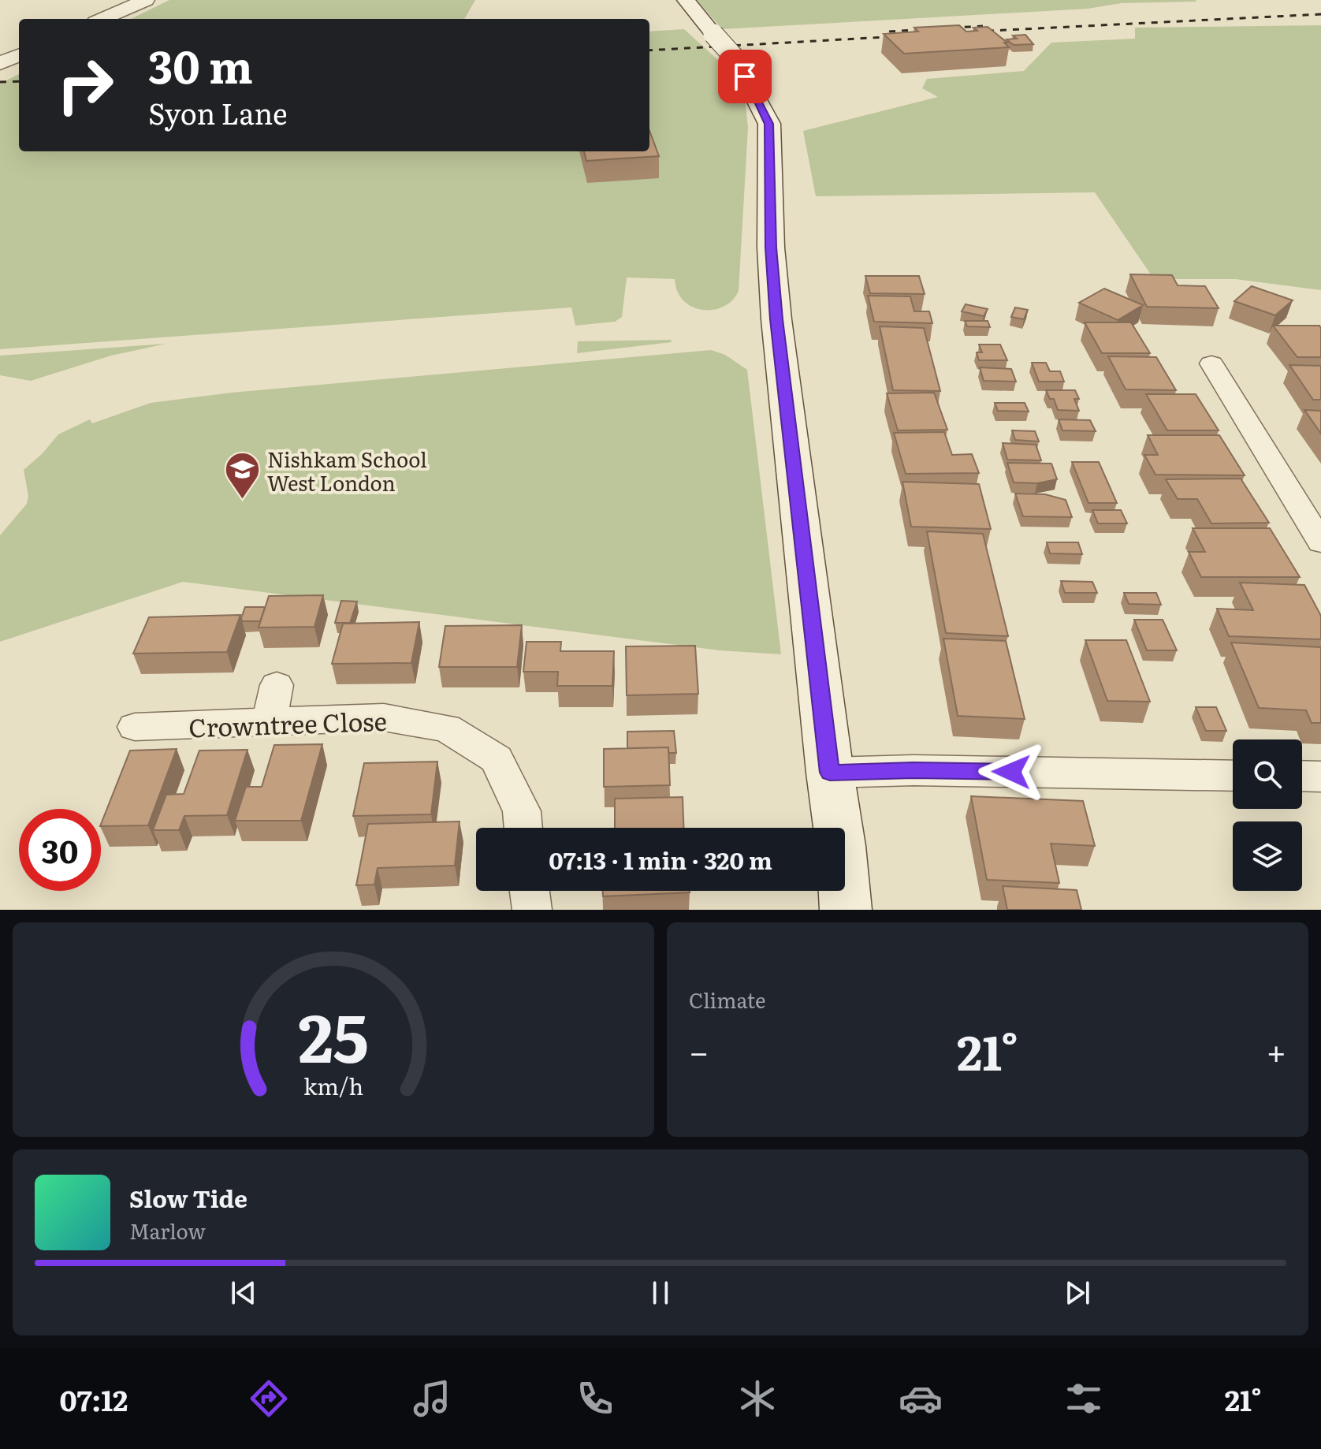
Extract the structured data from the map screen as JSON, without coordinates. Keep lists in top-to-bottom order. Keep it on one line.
{"streets":{"street":["Crowntree Close"]},"places":{"school or university":["Nishkam School West London"]},"page":{"turn":["30 m","Syon Lane"],"limit":"30","trip":"07:13 · 1 min · 320 m","tile":"Climate","heat":["−","21°","+"],"song":["Slow Tide","Marlow"],"tabs":["07:12","21°"],"gauge":["25","km/h"]}}
